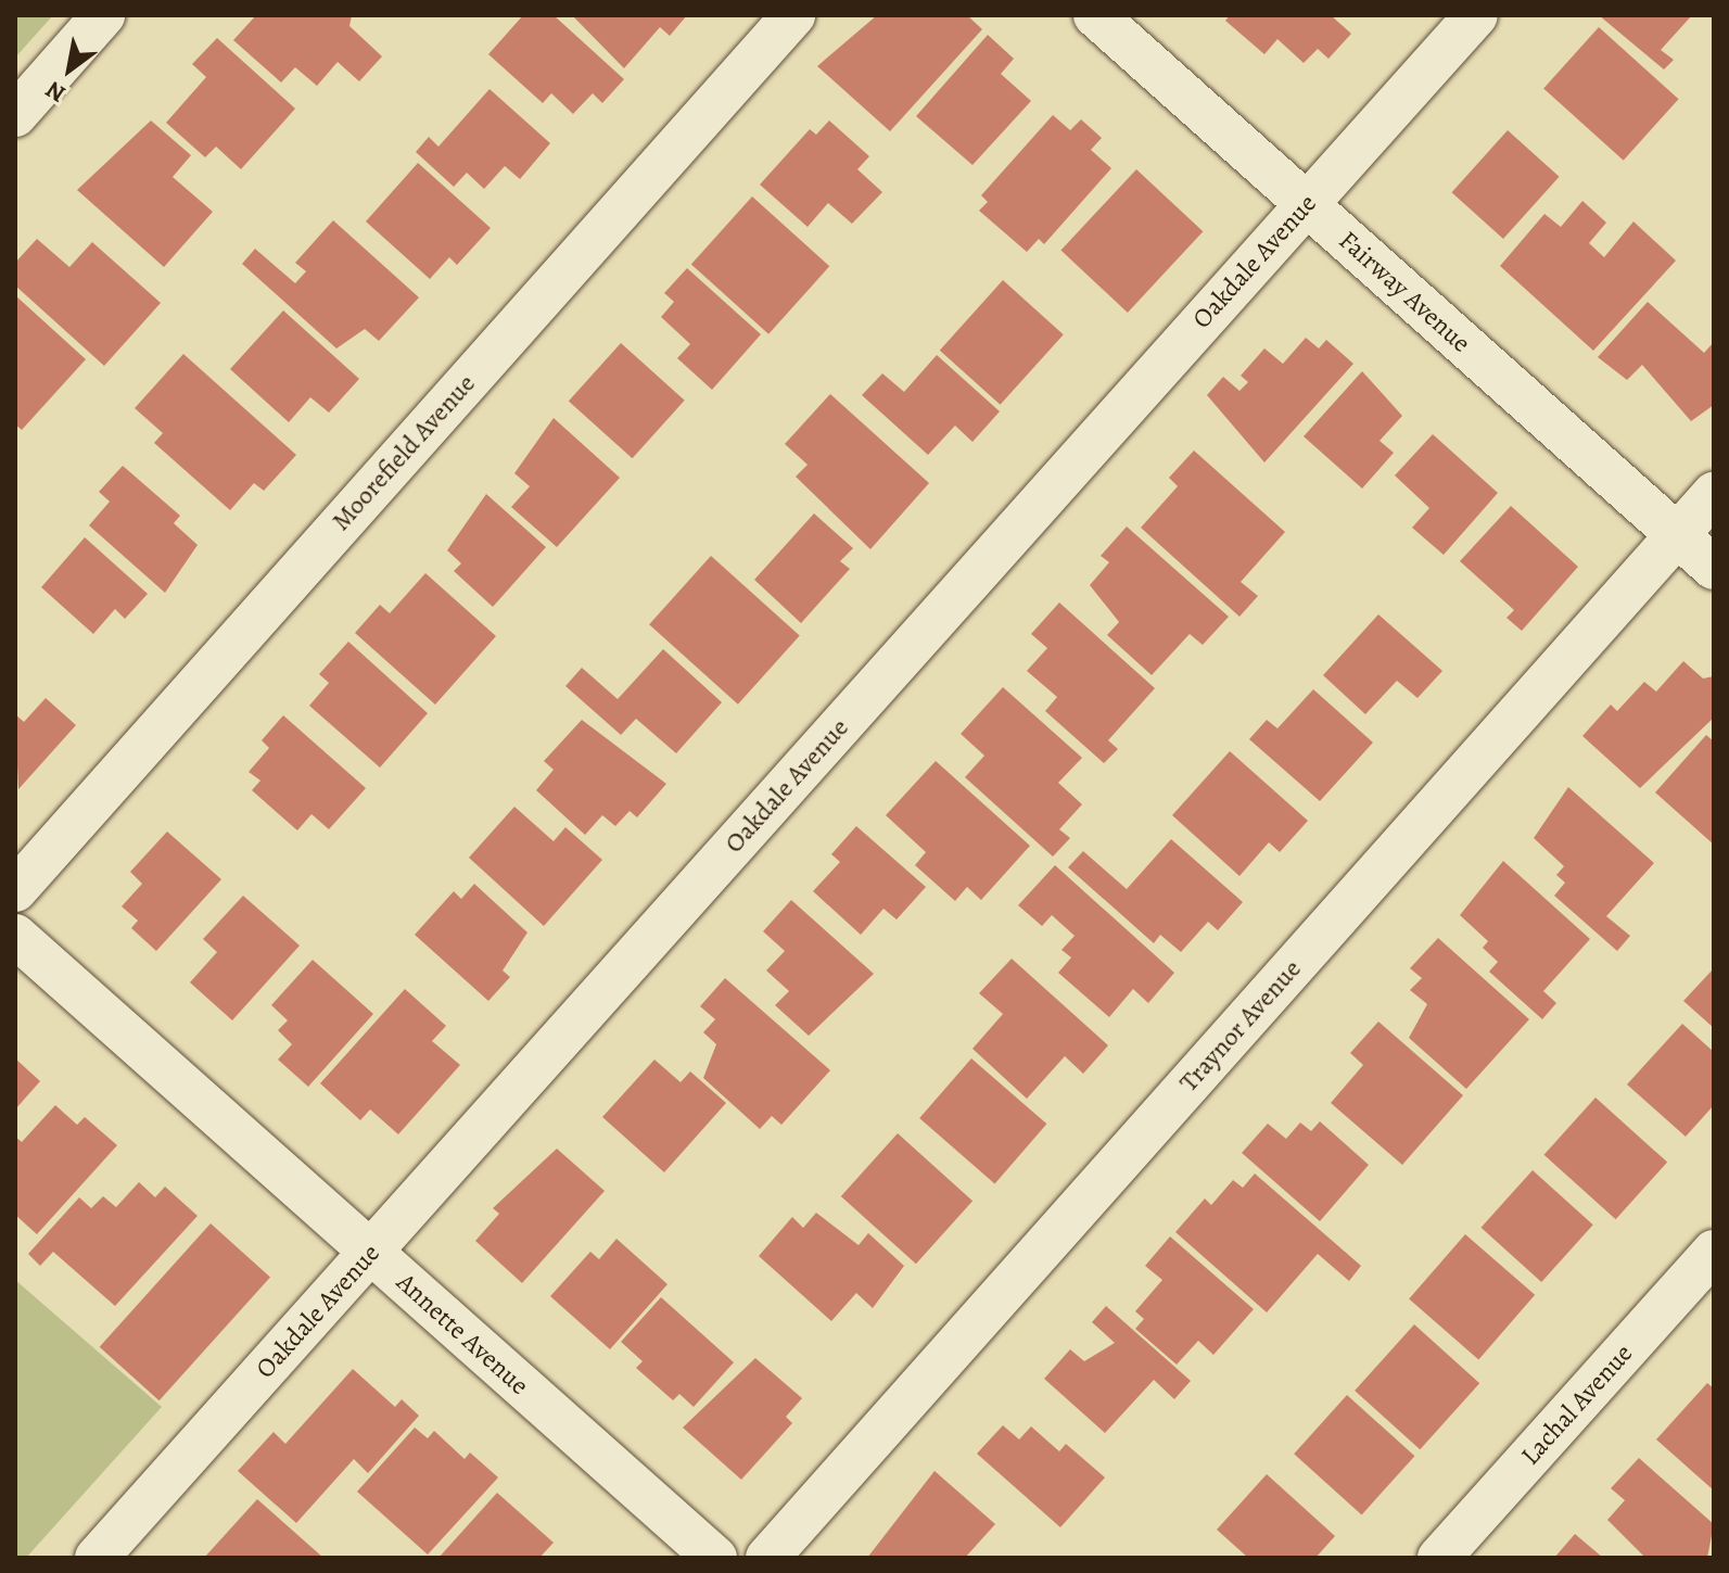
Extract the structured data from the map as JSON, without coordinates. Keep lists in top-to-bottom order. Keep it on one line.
{"streets":{"street":["Oakdale Avenue","Fairway Avenue","Moorefield Avenue","Traynor Avenue","Annette Avenue","Lachal Avenue"]},"crossings":[["Oakdale Avenue","Fairway Avenue"],["Oakdale Avenue","Annette Avenue"],["Fairway Avenue","Traynor Avenue"]],"north":"bottom left"}
